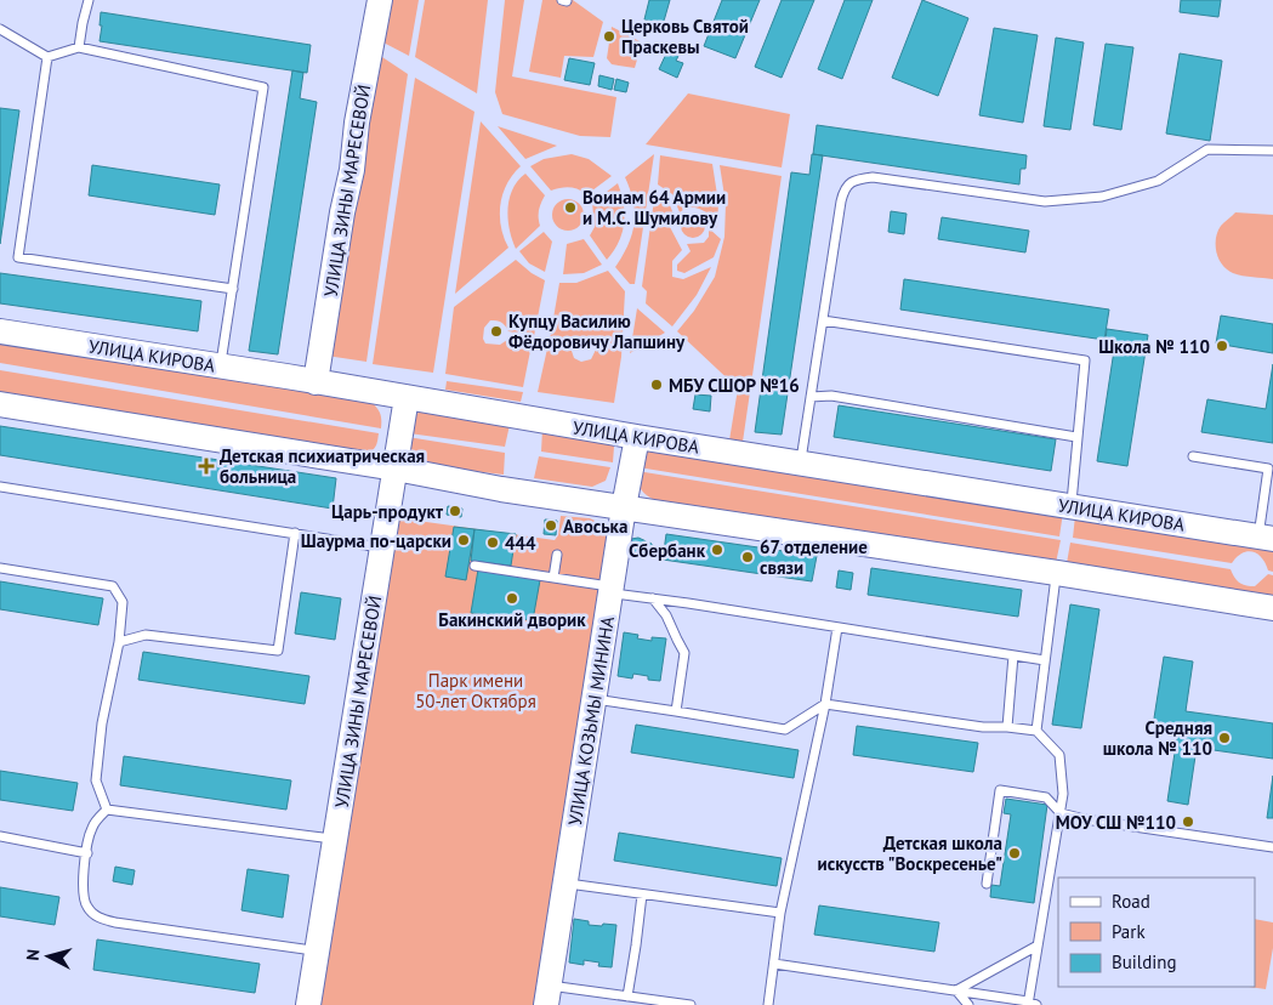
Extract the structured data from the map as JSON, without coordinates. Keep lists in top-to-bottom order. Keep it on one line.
{"streets":{"main road":["УЛИЦА ЗИНЫ МАРЕСЕВОЙ","УЛИЦА КИРОВА","УЛИЦА КОЗЬМЫ МИНИНА"]},"crossings":[["УЛИЦА ЗИНЫ МАРЕСЕВОЙ","УЛИЦА КИРОВА"],["УЛИЦА КИРОВА","УЛИЦА КОЗЬМЫ МИНИНА"]],"parks":["Парк имени 50-лет Октября"],"places":{"other":["Церковь Святой Праскевы","Воинам 64 Армии и М.С. Шумилову","Купцу Василию Фёдоровичу Лапшину","Школа № 110","МБУ СШОР №16","Царь-продукт","Авоська","Шаурма по-царски","444","Сбербанк","67 отделение связи","Бакинский дворик","Средняя школа № 110","МОУ СШ №110","Детская школа искусств \"Воскресенье\""],"health":["Детская психиатрическая больница"]},"legend":["Road","Park","Building"],"north":"left"}
